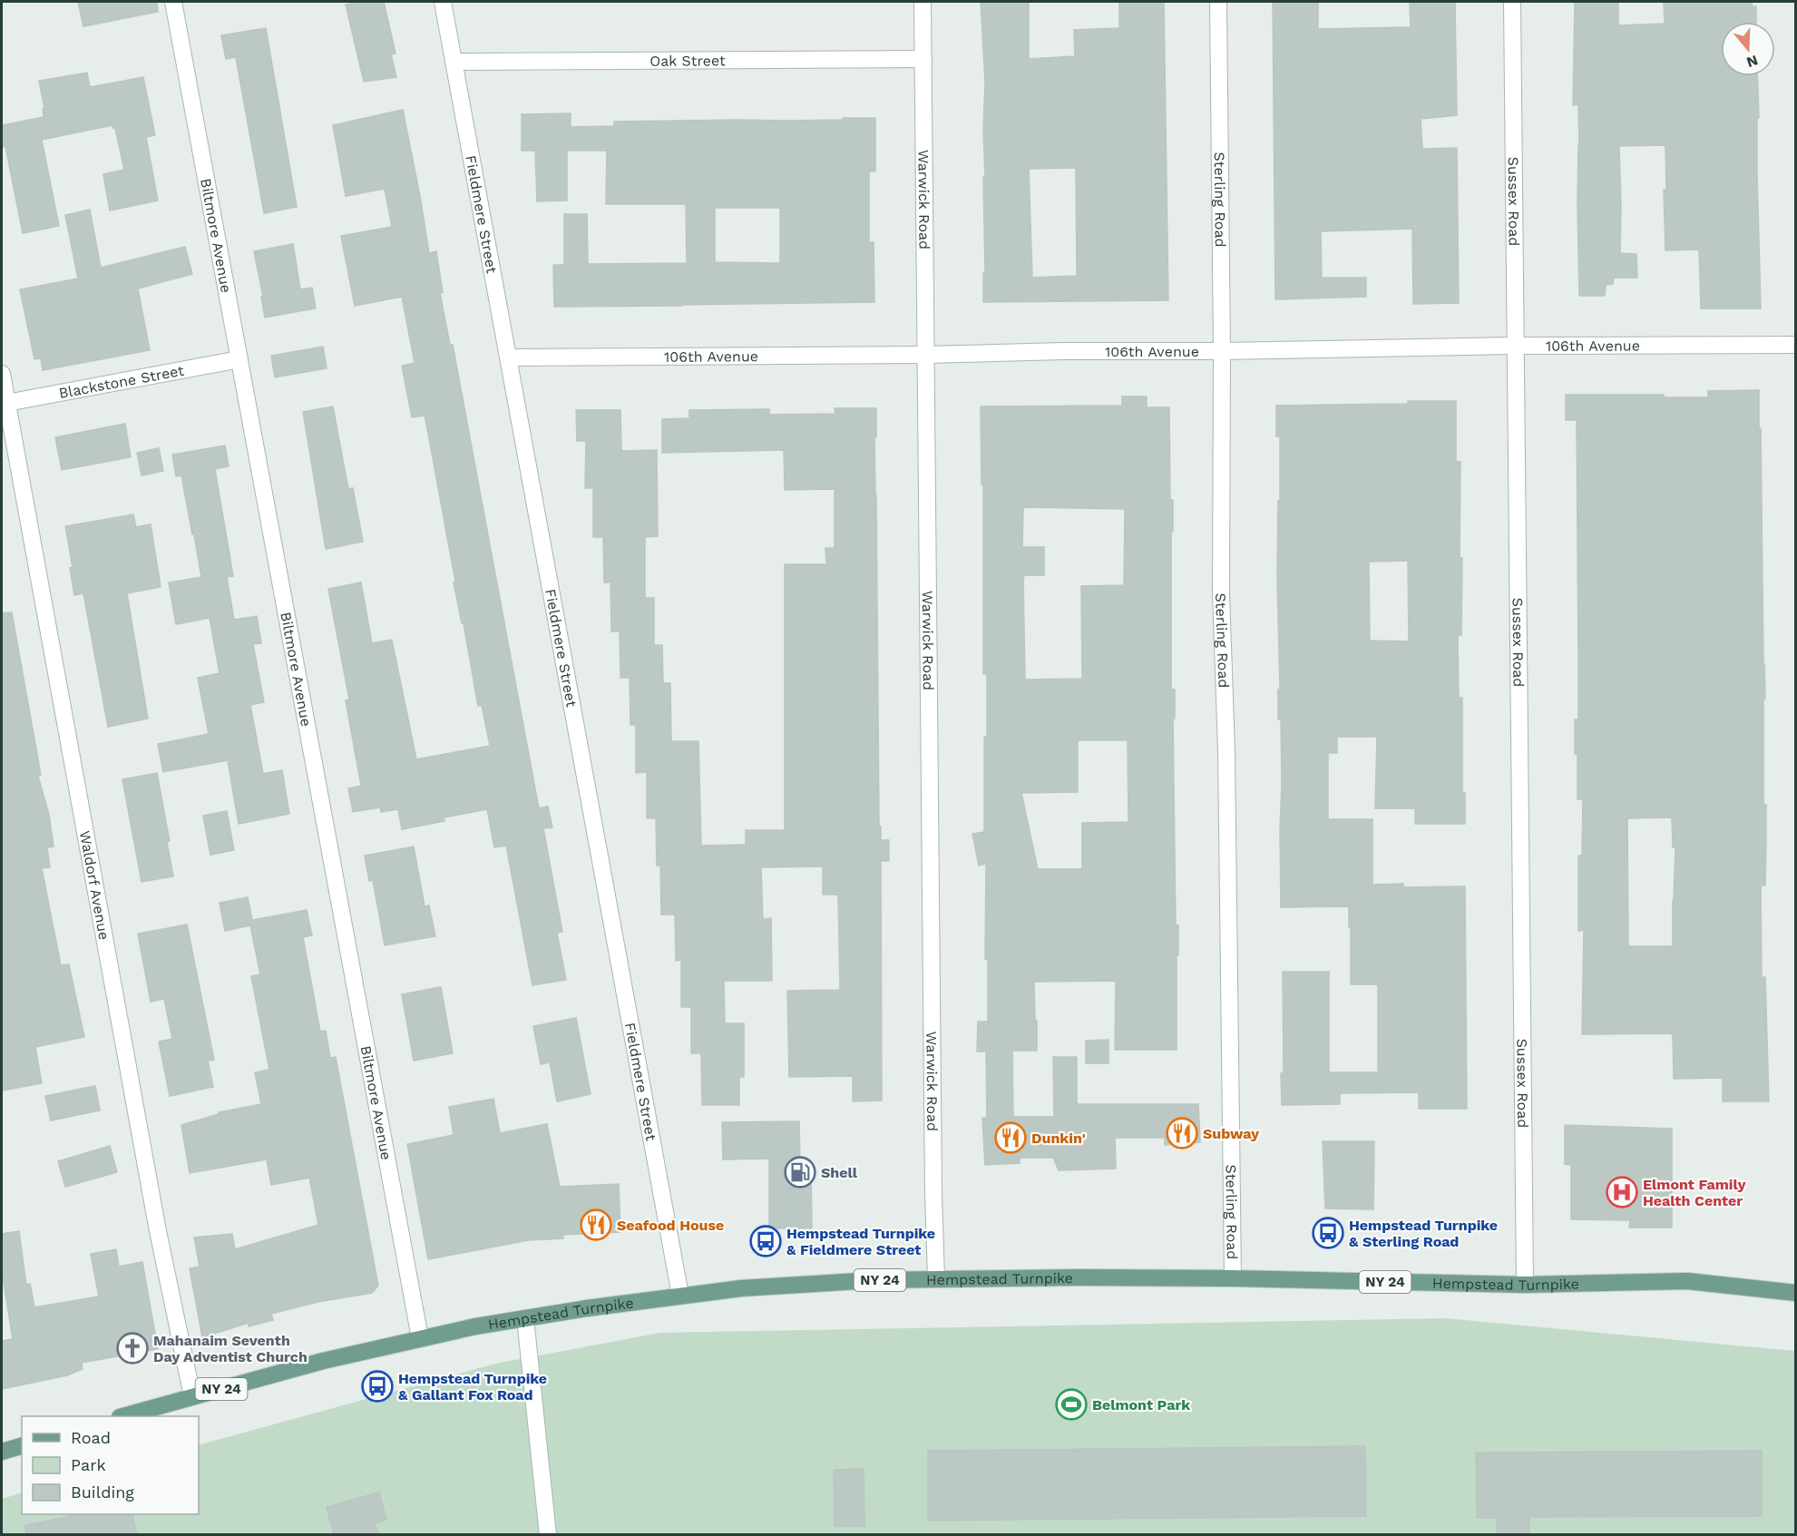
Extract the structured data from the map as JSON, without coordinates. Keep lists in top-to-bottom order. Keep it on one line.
{"streets":{"main road":["Hempstead Turnpike","NY 24"],"street":["Oak Street","Warwick Road","Sterling Road","Sussex Road","Fieldmere Street","Biltmore Avenue","106th Avenue","Blackstone Street","Waldorf Avenue"]},"crossings":[["Oak Street","Warwick Road"],["Oak Street","Fieldmere Street"],["Warwick Road","106th Avenue"],["Warwick Road","Hempstead Turnpike"],["Sterling Road","106th Avenue"],["Sterling Road","Hempstead Turnpike"],["Sussex Road","106th Avenue"],["Sussex Road","Hempstead Turnpike"],["Fieldmere Street","106th Avenue"],["Fieldmere Street","Hempstead Turnpike"],["Biltmore Avenue","Blackstone Street"],["Biltmore Avenue","Hempstead Turnpike"],["Blackstone Street","Waldorf Avenue"],["Waldorf Avenue","Hempstead Turnpike"]],"places":{"restaurant":["Subway","Dunkin'","Seafood House"],"fuel station":["Shell"],"hospital":["Elmont Family Health Center"],"bus stop":["Hempstead Turnpike & Sterling Road","Hempstead Turnpike & Fieldmere Street","Hempstead Turnpike & Gallant Fox Road"],"church":["Mahanaim Seventh Day Adventist Church"],"sports":["Belmont Park"]},"legend":["Road","Park","Building"],"north":"bottom"}
